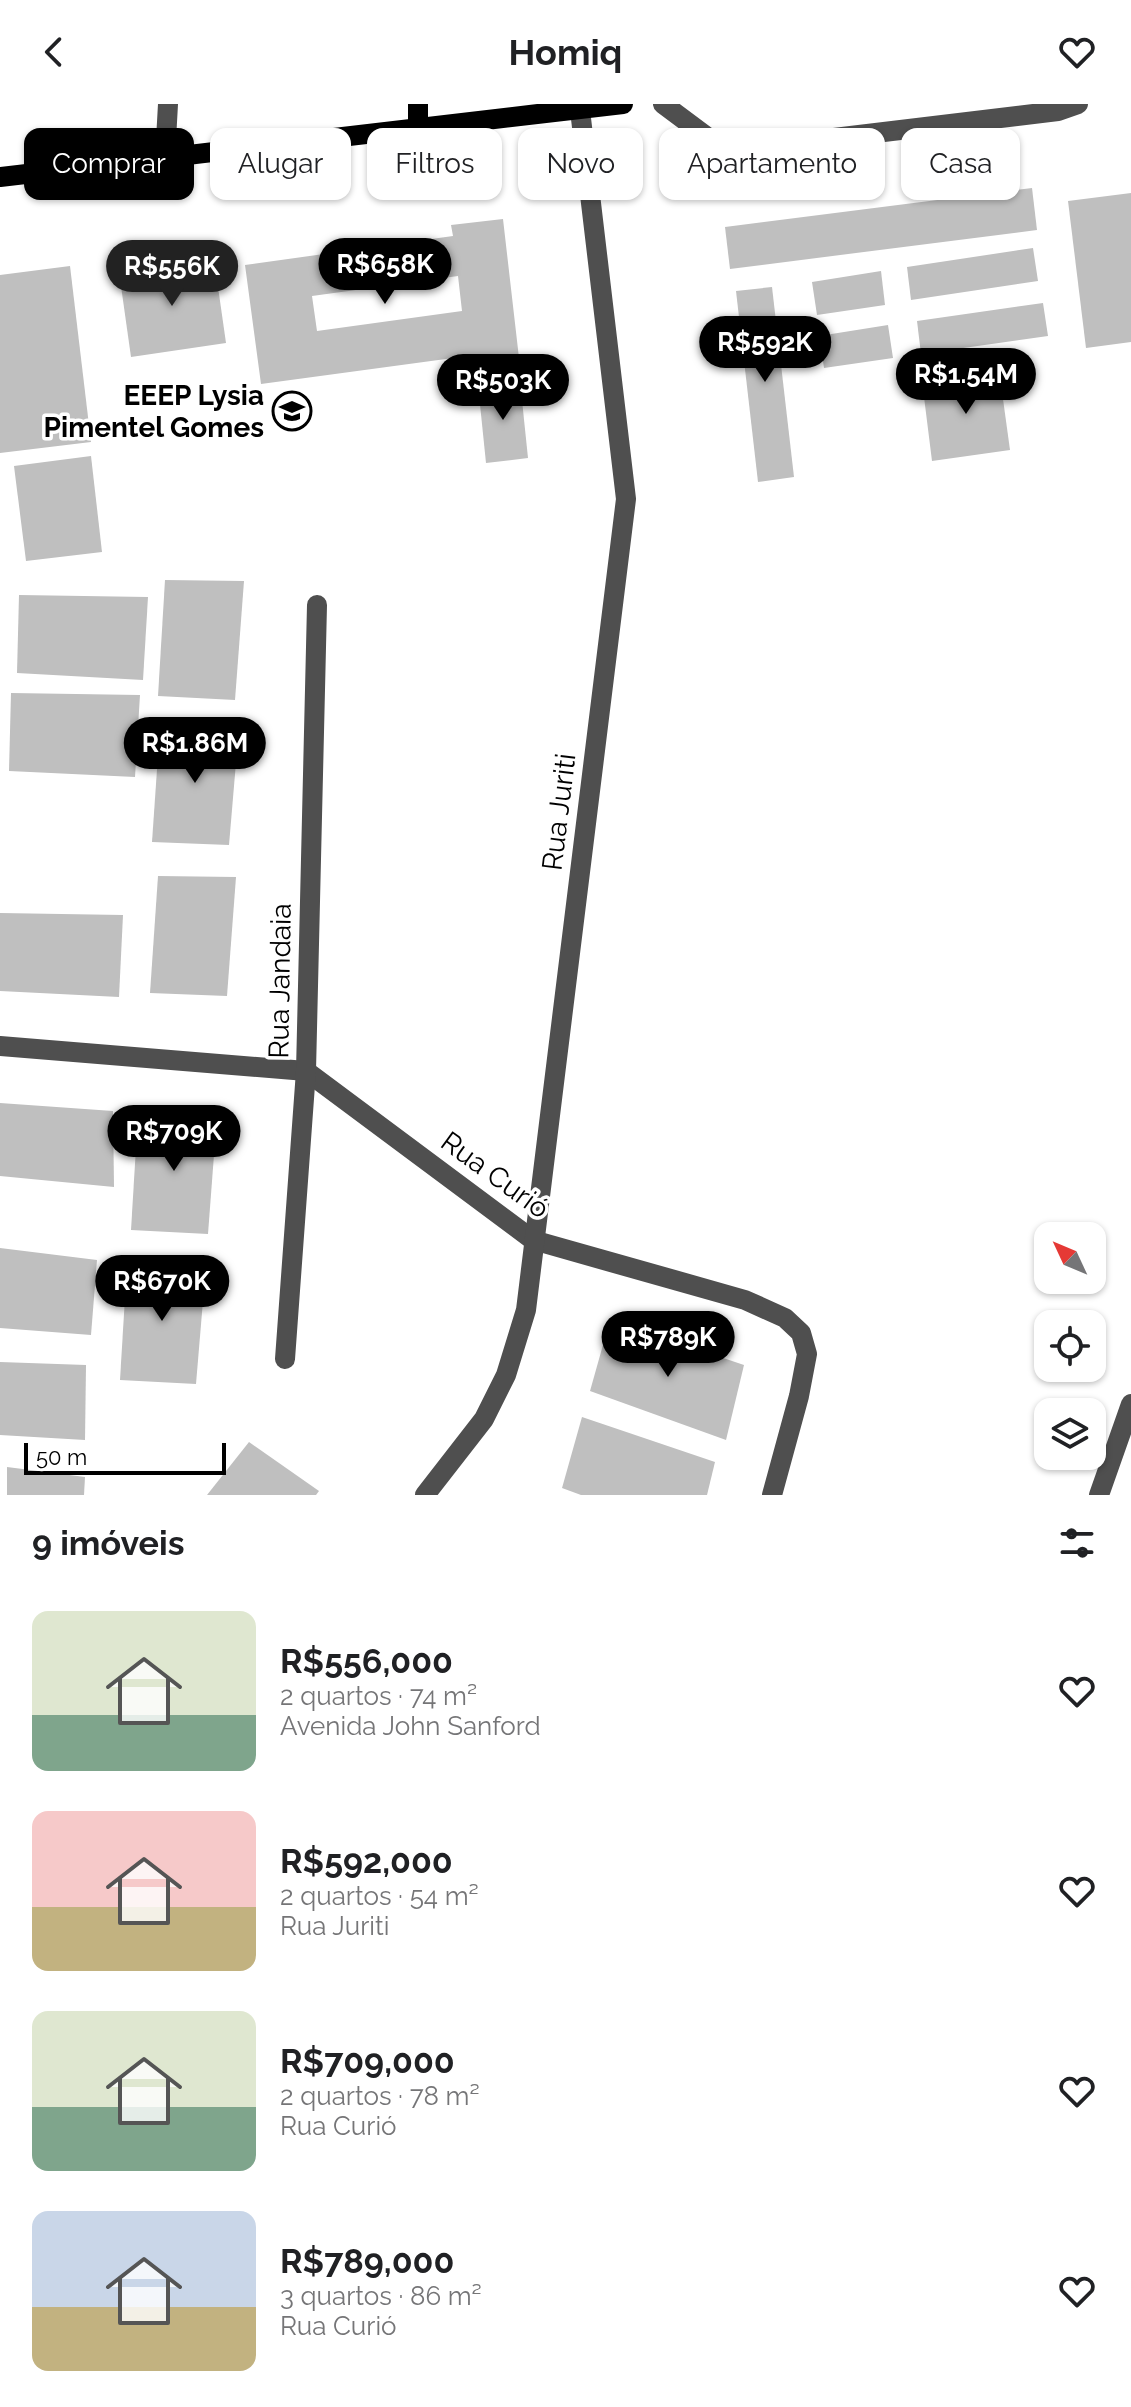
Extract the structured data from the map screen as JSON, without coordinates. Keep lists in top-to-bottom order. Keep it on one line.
{"streets":{"street":["Rua Juriti","Rua Jandaia","Rua Curió"]},"crossings":[["Rua Juriti","Rua Curió"],["Rua Jandaia","Rua Curió"]],"places":{"school or university":["EEEP Lysia Pimentel Gomes"]},"scale_bar":"50 m","north":"top left","page":{"header":"Homiq","chip":["Comprar","Alugar","Filtros","Novo","Apartamento","Casa"],"price":["R$658K","R$556K","R$592K","R$1.54M","R$503K","R$1.86M","R$709K","R$670K","R$789K"],"scale":"50 m","heading":"9 imóveis","list":[{"name":"R$556,000","note":"2 quartos · 74 m² · Avenida John Sanford"},{"name":"R$592,000","note":"2 quartos · 54 m² · Rua Juriti"},{"name":"R$709,000","note":"2 quartos · 78 m² · Rua Curió"},{"name":"R$789,000","note":"3 quartos · 86 m² · Rua Curió"}]}}
